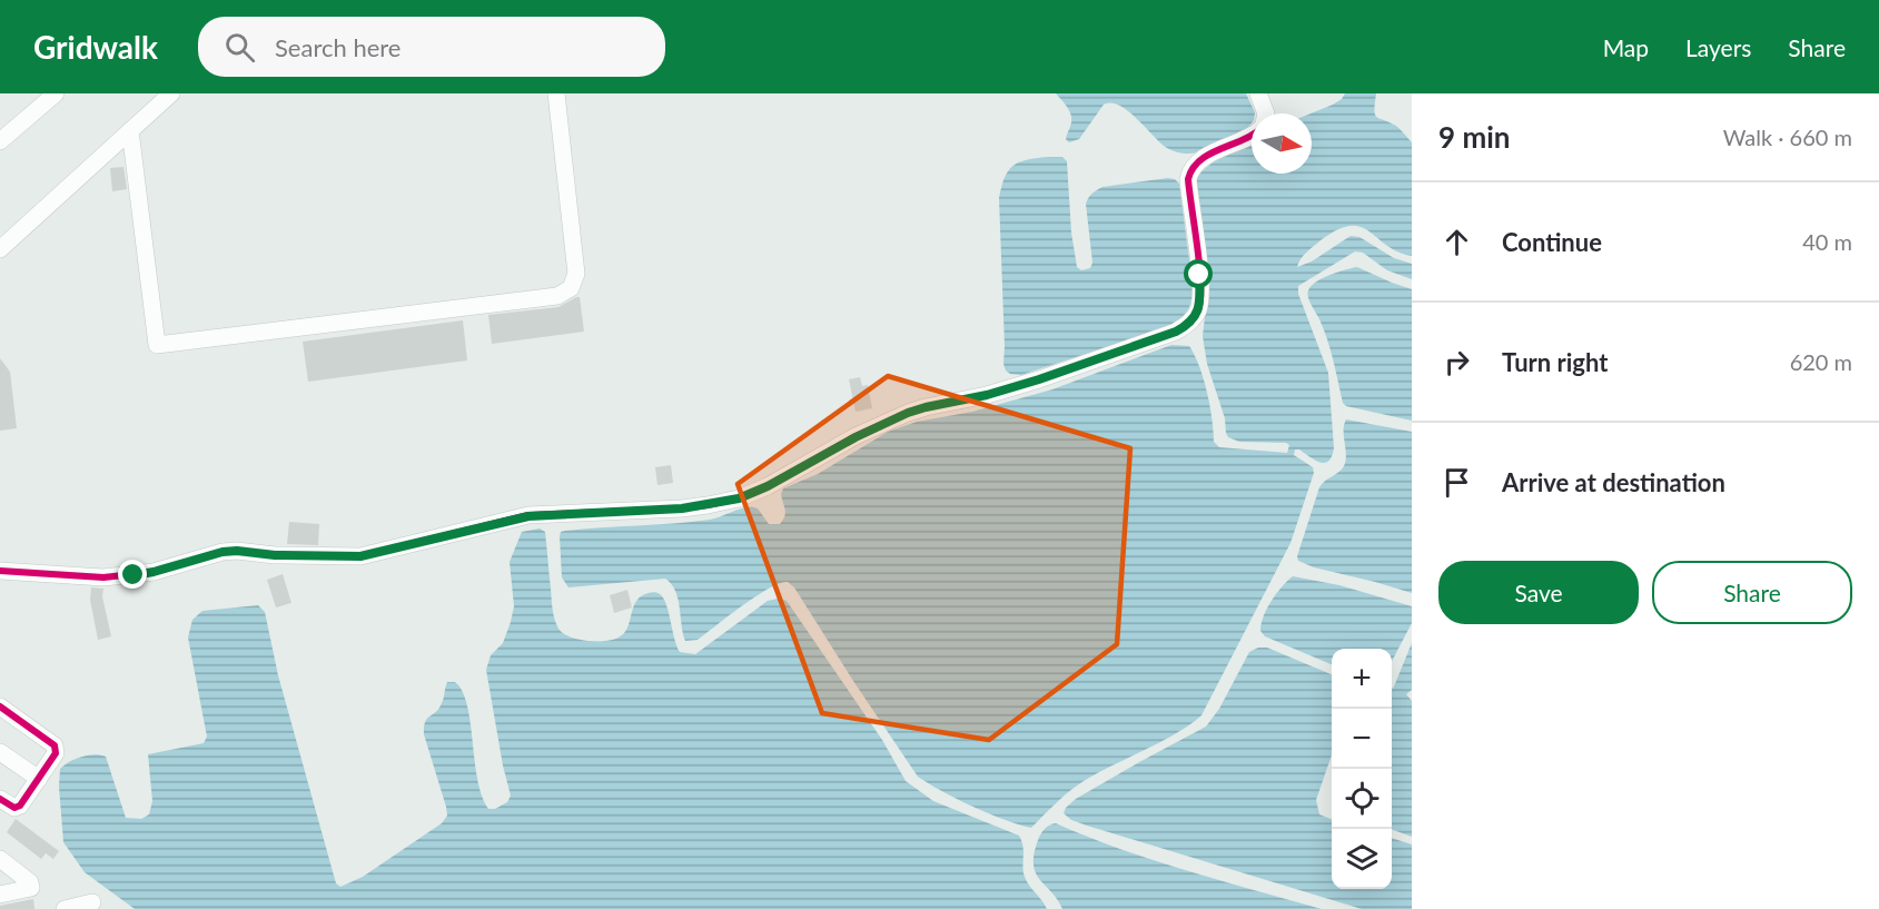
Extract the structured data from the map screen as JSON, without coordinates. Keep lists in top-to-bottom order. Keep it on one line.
{"north":"right","page":{"header":"Gridwalk","search":"Search here","nav":["Map","Layers","Share"],"heading":["9 min","Walk · 660 m"],"list":[["Continue","40 m"],["Turn right","620 m"],"Arrive at destination"],"buttons":["Save","Share"],"map_buttons":["+","−"]}}
